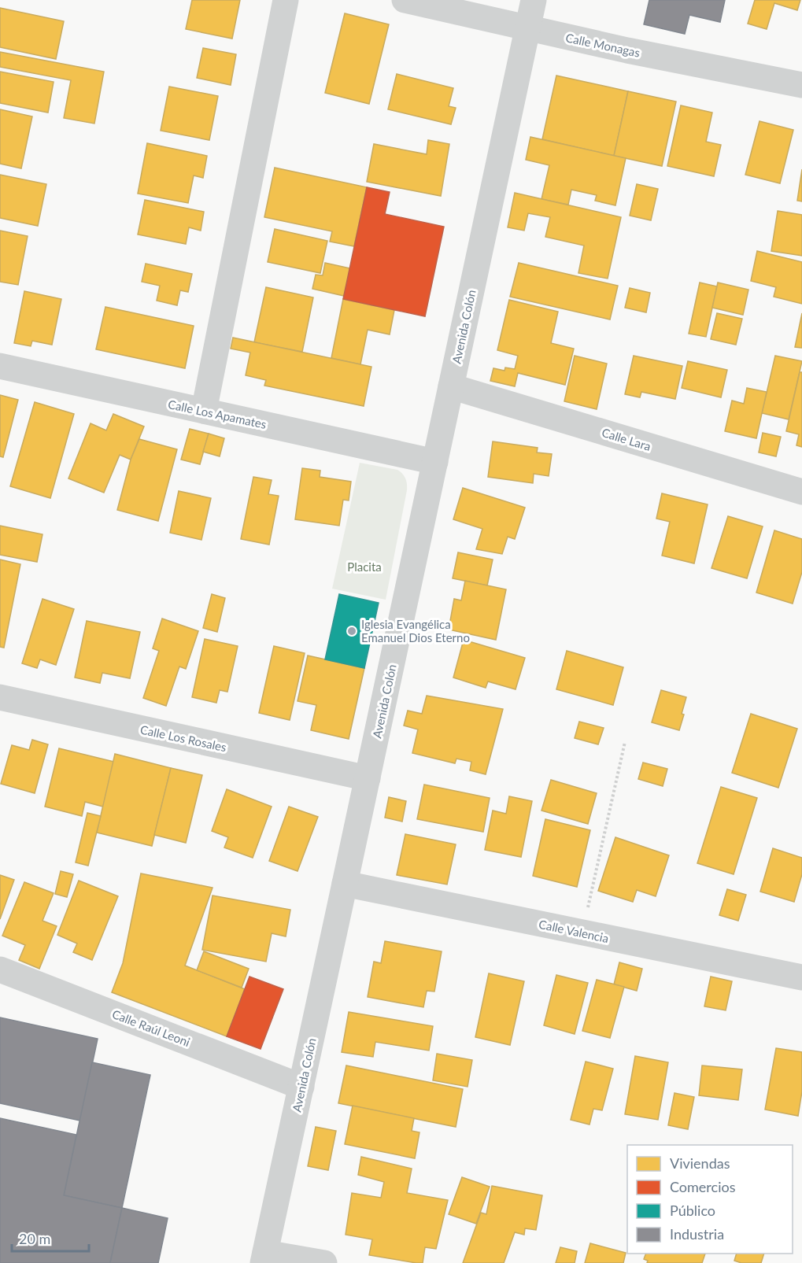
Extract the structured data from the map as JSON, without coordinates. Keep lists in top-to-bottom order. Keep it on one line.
{"streets":{"street":["Calle Monagas","Avenida Colón","Calle Los Apamates","Calle Lara","Calle Los Rosales","Calle Valencia","Calle Raúl Leoni"]},"crossings":[["Calle Monagas","Avenida Colón"],["Avenida Colón","Calle Los Apamates"],["Avenida Colón","Calle Lara"],["Avenida Colón","Calle Los Rosales"],["Avenida Colón","Calle Valencia"],["Avenida Colón","Calle Raúl Leoni"]],"parks":["Placita"],"places":["Iglesia Evangélica Emanuel Dios Eterno"],"legend":["Viviendas","Comercios","Público","Industria"],"scale_bar":"20 m"}
